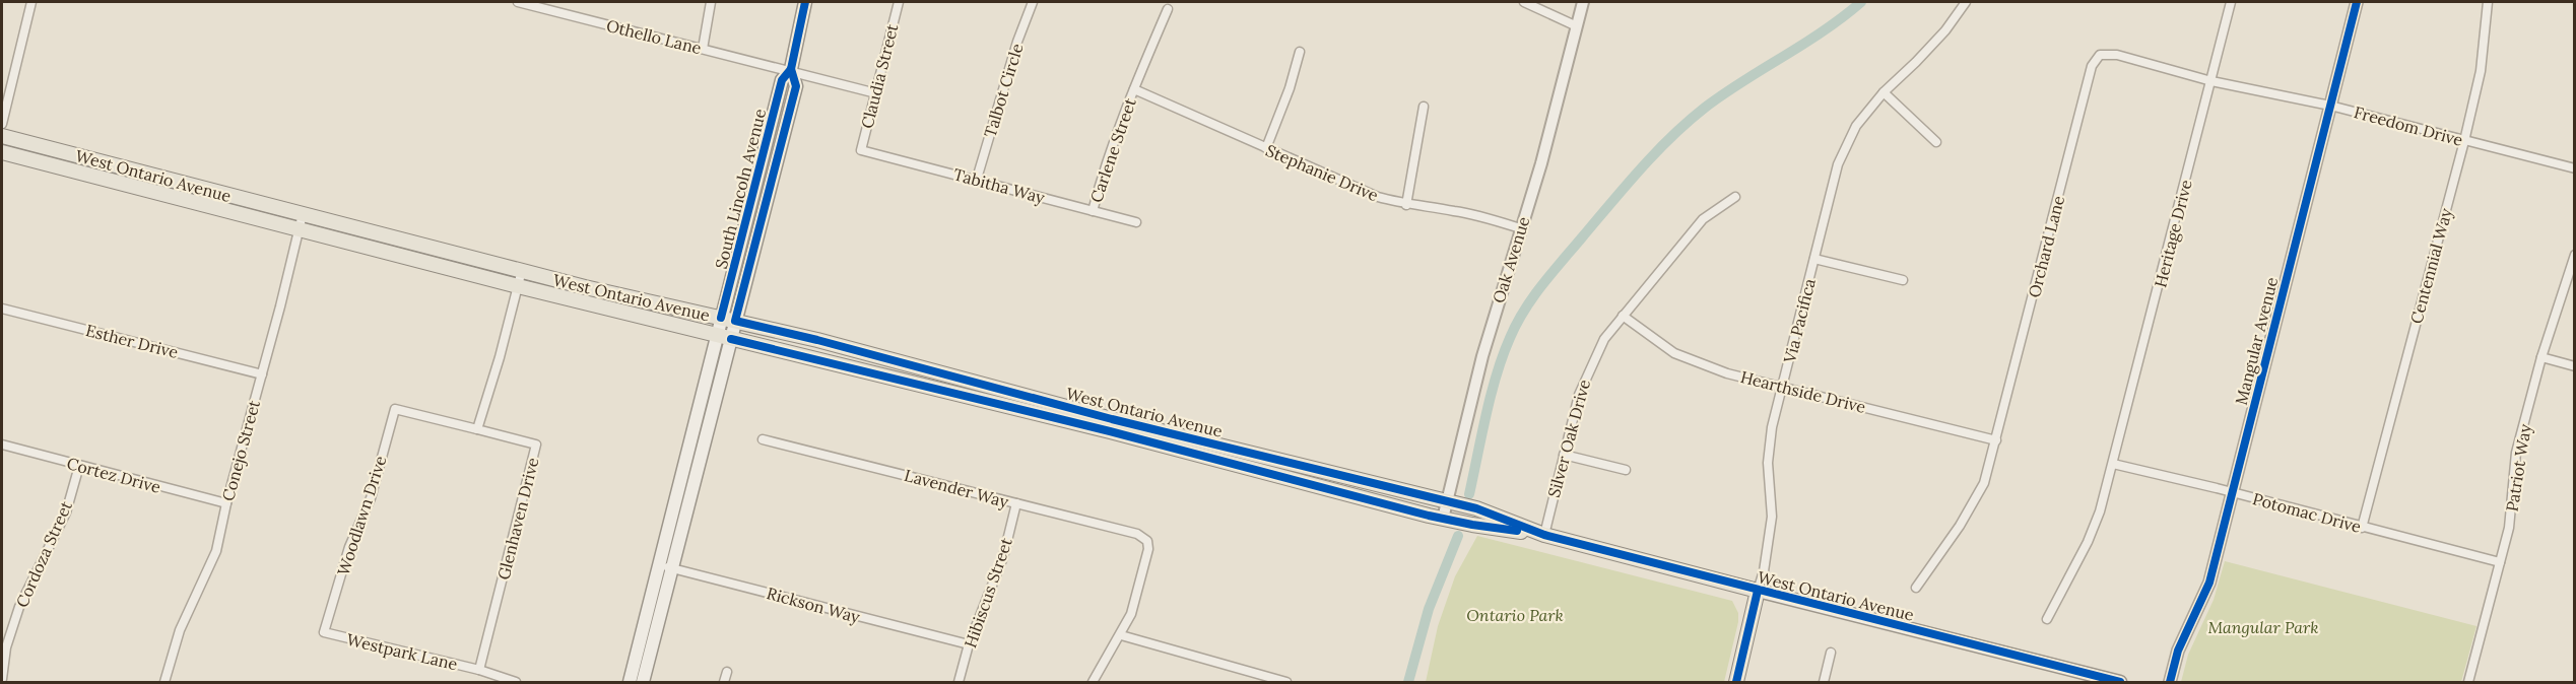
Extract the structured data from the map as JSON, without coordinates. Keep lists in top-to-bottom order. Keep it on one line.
{"streets":{"main road":["West Ontario Avenue","South Lincoln Avenue","Via Pacifica"],"street":["Othello Lane","Claudia Street","Talbot Circle","Freedom Drive","Carlene Street","Stephanie Drive","Tabitha Way","Heritage Drive","Orchard Lane","Oak Avenue","Centennial Way","Esther Drive","Mangular Avenue","Hearthside Drive","Silver Oak Drive","Conejo Street","Patriot Way","Cortez Drive","Lavender Way","Potomac Drive","Woodlawn Drive","Glenhaven Drive","Cordoza Street","Hibiscus Street","Rickson Way","Westpark Lane"]},"crossings":[["Othello Lane","Claudia Street"],["Othello Lane","South Lincoln Avenue"],["Claudia Street","Tabitha Way"],["Talbot Circle","Tabitha Way"],["Freedom Drive","Heritage Drive"],["Freedom Drive","Orchard Lane"],["Freedom Drive","Centennial Way"],["Freedom Drive","Mangular Avenue"],["Carlene Street","Stephanie Drive"],["Carlene Street","Tabitha Way"],["Stephanie Drive","Oak Avenue"],["West Ontario Avenue","South Lincoln Avenue"],["West Ontario Avenue","Oak Avenue"],["West Ontario Avenue","Via Pacifica"],["West Ontario Avenue","Silver Oak Drive"],["West Ontario Avenue","Conejo Street"],["South Lincoln Avenue","Rickson Way"],["Heritage Drive","Potomac Drive"],["Orchard Lane","Hearthside Drive"],["Centennial Way","Potomac Drive"],["Via Pacifica","Hearthside Drive"],["Esther Drive","Conejo Street"],["Mangular Avenue","Potomac Drive"],["Hearthside Drive","Silver Oak Drive"],["Conejo Street","Cortez Drive"],["Patriot Way","Potomac Drive"],["Cortez Drive","Cordoza Street"],["Lavender Way","Hibiscus Street"],["Woodlawn Drive","Glenhaven Drive"],["Woodlawn Drive","Westpark Lane"],["Glenhaven Drive","Westpark Lane"],["Hibiscus Street","Rickson Way"]],"parks":["Ontario Park","Mangular Park"]}
